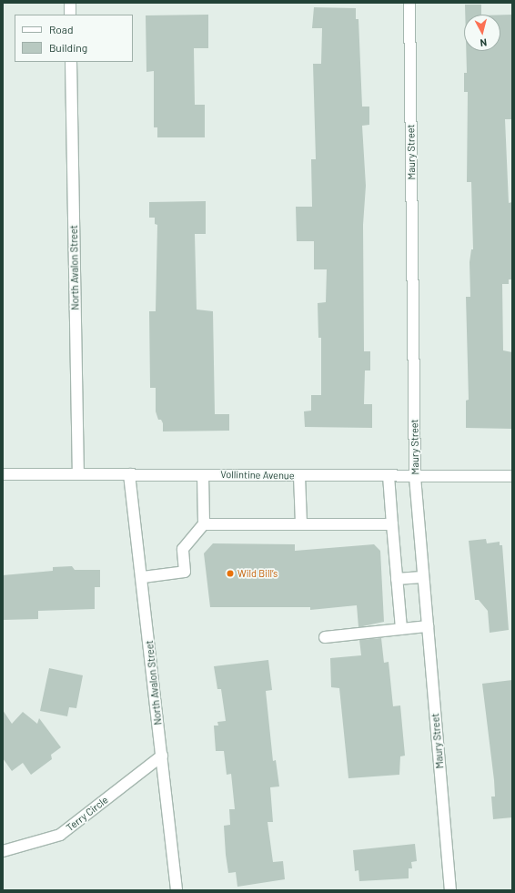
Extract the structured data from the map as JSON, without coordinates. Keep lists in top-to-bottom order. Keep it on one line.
{"streets":{"street":["Maury Street","North Avalon Street","Vollintine Avenue","Terry Circle"]},"crossings":[["Maury Street","Vollintine Avenue"],["North Avalon Street","Vollintine Avenue"],["North Avalon Street","Terry Circle"]],"places":["Wild Bill’s"],"legend":["Road","Building"],"north":"bottom"}
